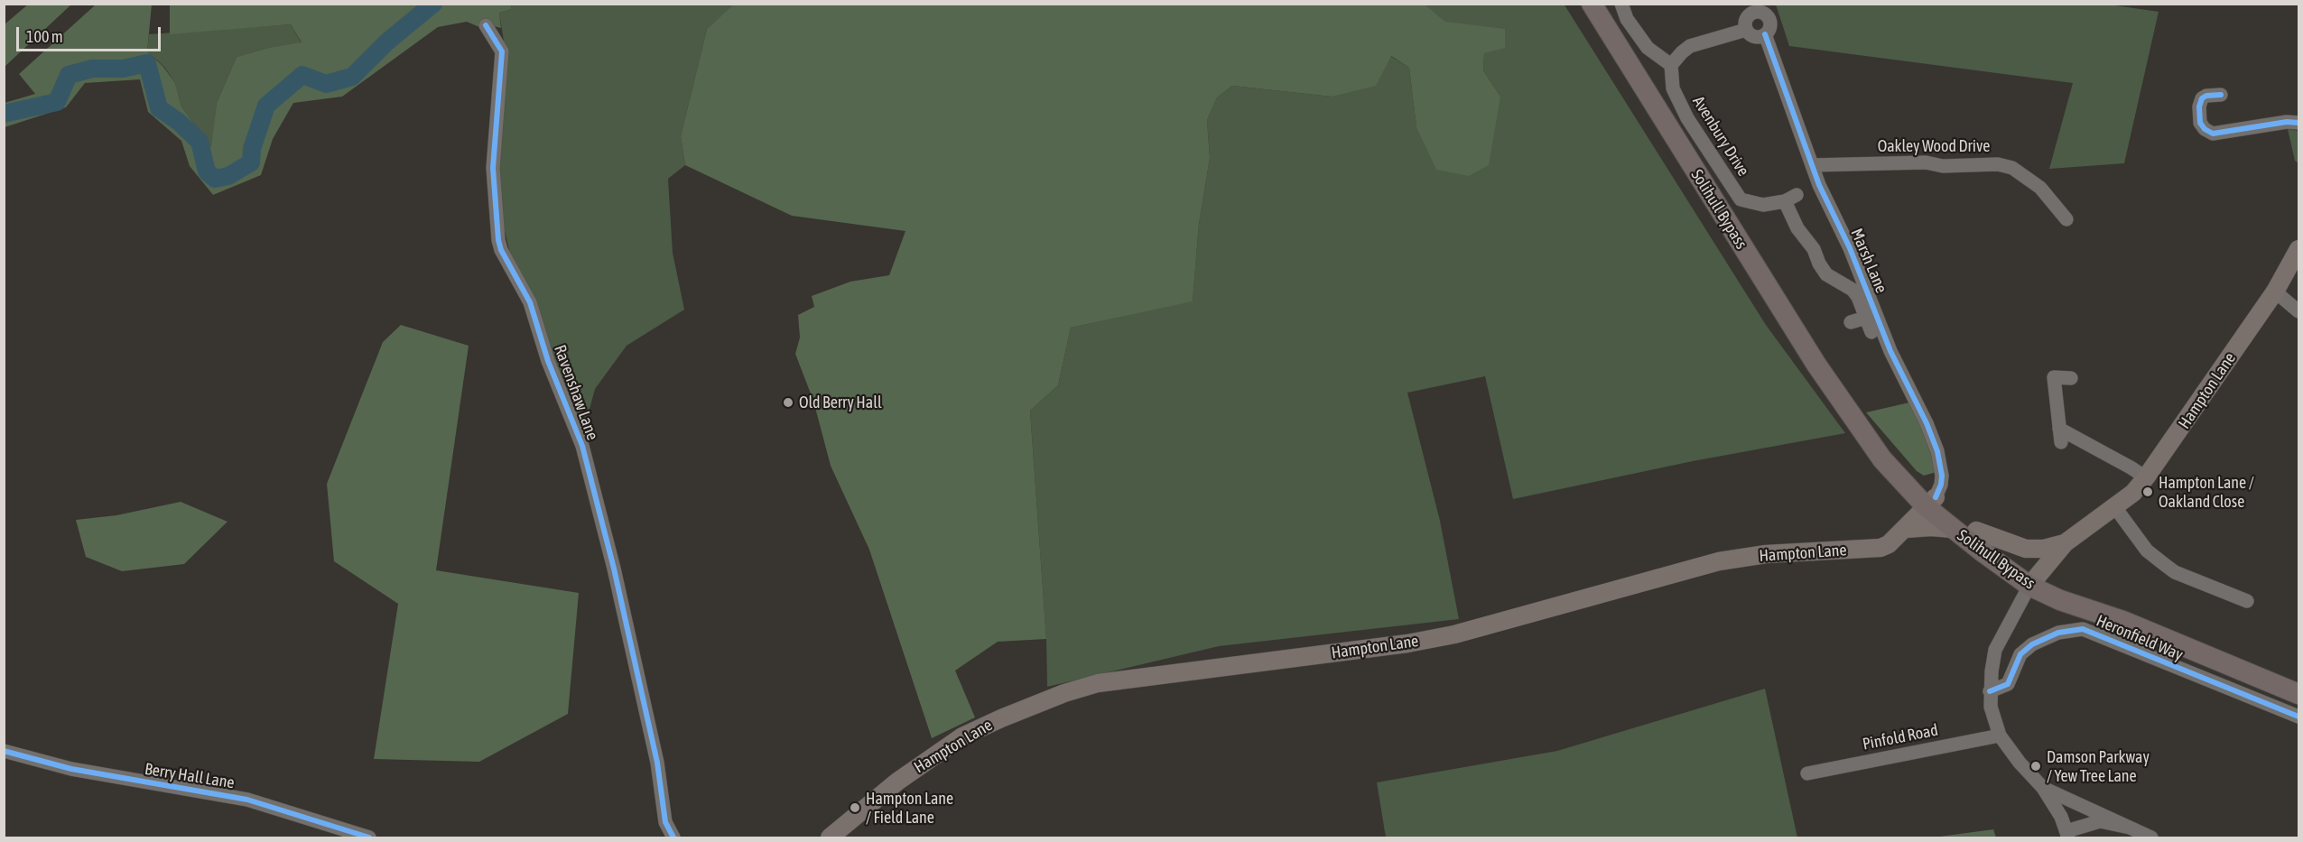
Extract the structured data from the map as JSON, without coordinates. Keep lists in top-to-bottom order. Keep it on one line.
{"streets":{"highway":["Solihull Bypass"],"main road":["Hampton Lane"],"street":["Avenbury Drive","Oakley Wood Drive","Marsh Lane","Ravenshaw Lane","Heronfield Way","Pinfold Road","Berry Hall Lane"]},"crossings":[["Oakley Wood Drive","Marsh Lane"],["Solihull Bypass","Marsh Lane"],["Solihull Bypass","Hampton Lane"],["Marsh Lane","Hampton Lane"]],"places":["Old Berry Hall","Hampton Lane / Oakland Close","Damson Parkway / Yew Tree Lane","Hampton Lane / Field Lane"],"scale_bar":"100 m"}
